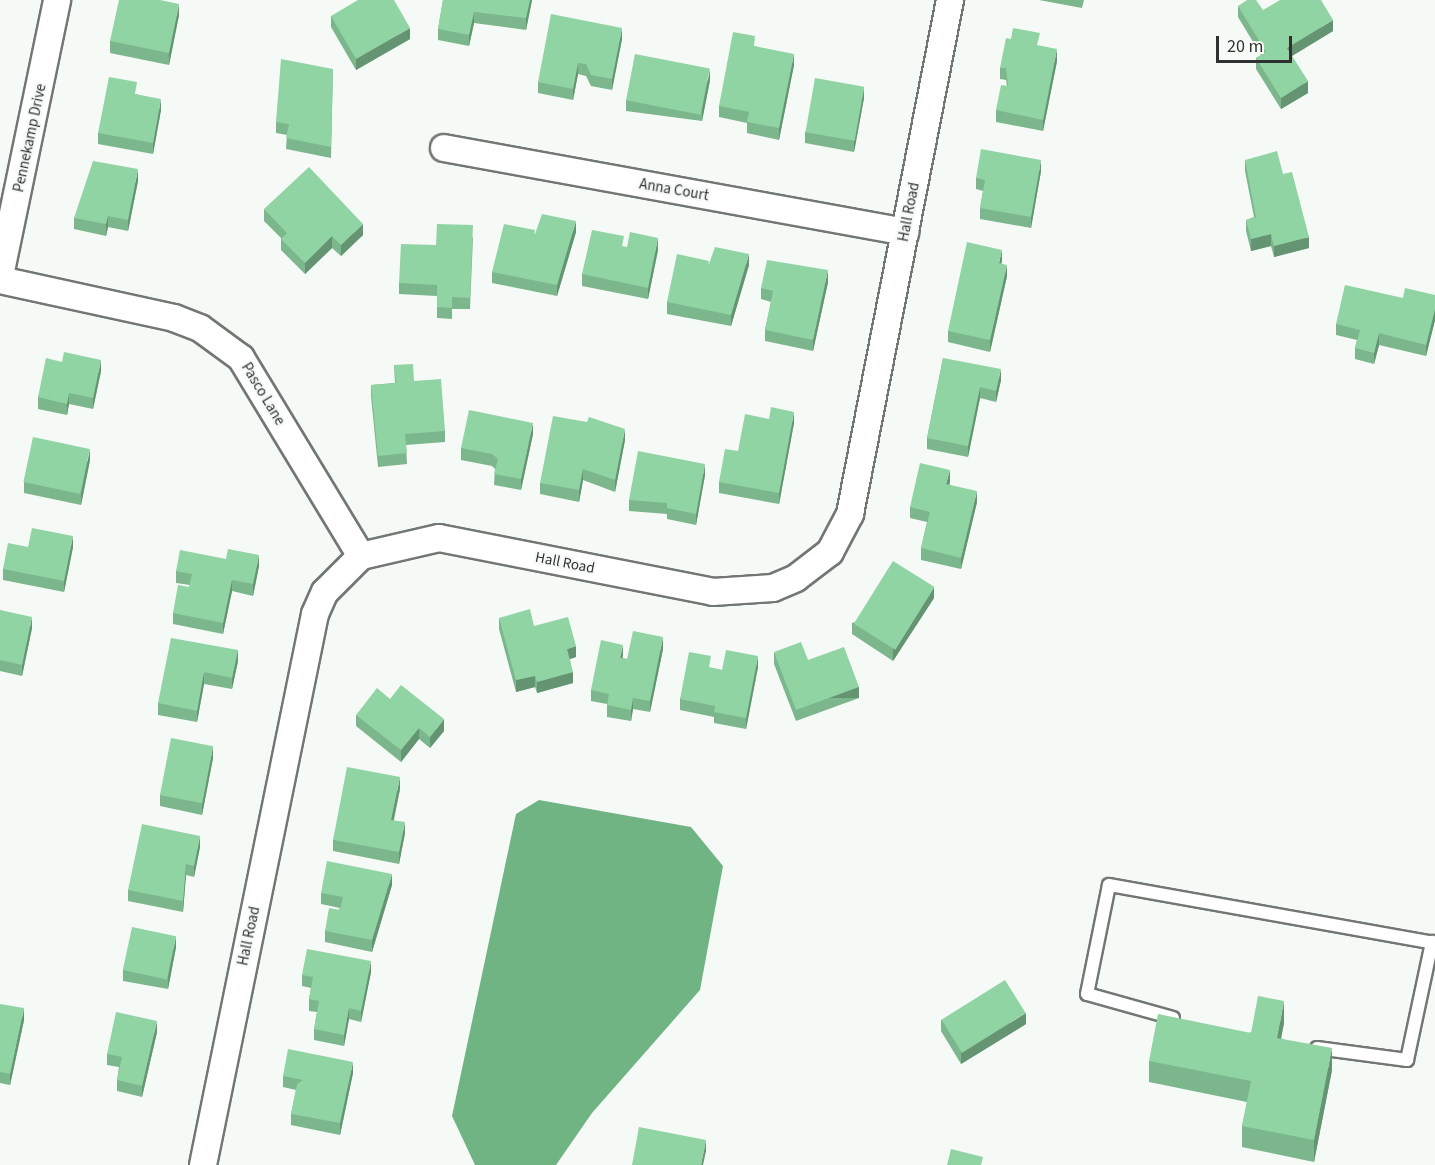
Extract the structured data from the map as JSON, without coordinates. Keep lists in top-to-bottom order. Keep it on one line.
{"streets":{"street":["Pennekamp Drive","Anna Court","Hall Road","Pasco Lane"]},"crossings":[["Pennekamp Drive","Pasco Lane"],["Anna Court","Hall Road"],["Hall Road","Pasco Lane"]],"scale_bar":"20 m"}
